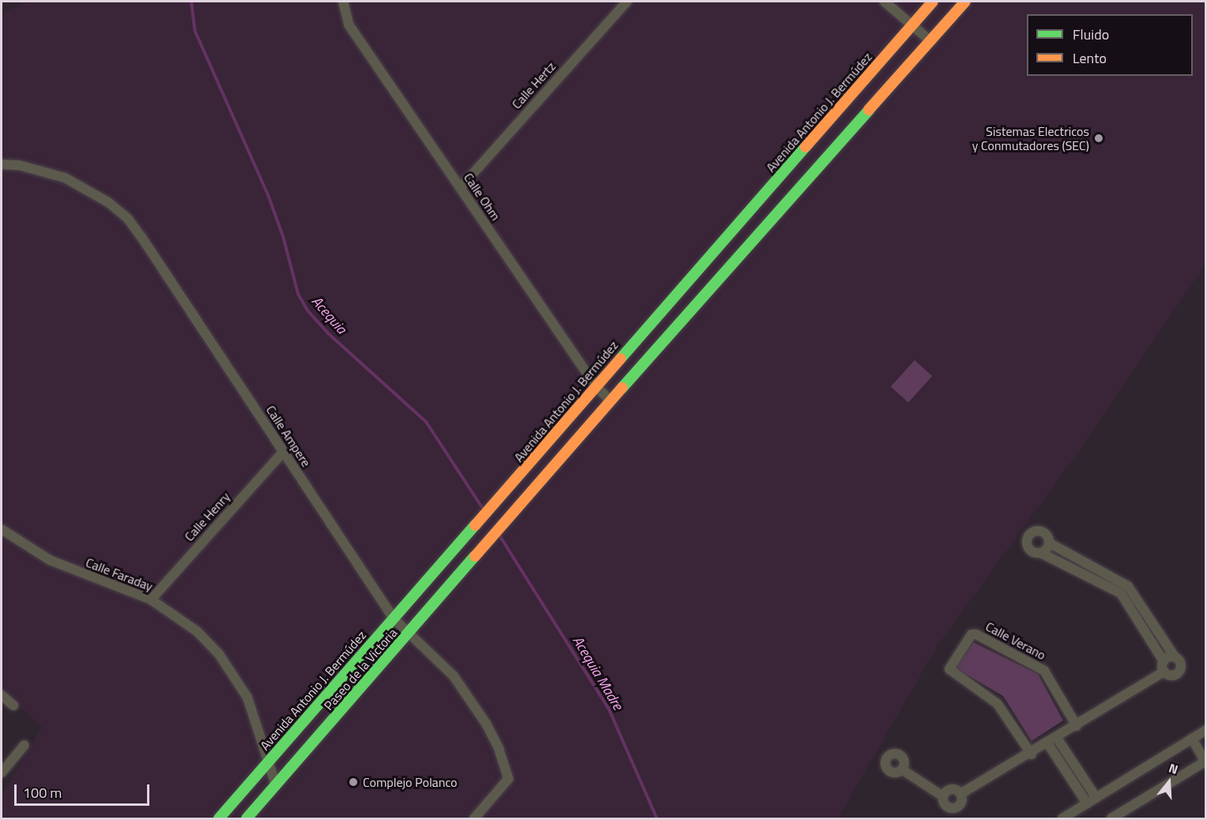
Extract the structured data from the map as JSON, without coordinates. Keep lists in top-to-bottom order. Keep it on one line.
{"streets":{"main road":["Avenida Antonio J. Bermúdez","Paseo de la Victoria"],"street":["Calle Hertz","Calle Ohm","Calle Ampere","Calle Henry","Calle Faraday","Calle Verano"]},"crossings":[["Calle Hertz","Calle Ohm"],["Avenida Antonio J. Bermúdez","Calle Ohm"],["Avenida Antonio J. Bermúdez","Calle Ampere"],["Avenida Antonio J. Bermúdez","Calle Faraday"],["Calle Ohm","Paseo de la Victoria"],["Calle Ampere","Calle Henry"],["Calle Ampere","Paseo de la Victoria"],["Calle Henry","Calle Faraday"],["Calle Faraday","Paseo de la Victoria"]],"water":["Acequia","Acequia Madre"],"places":["Sistemas Electricos y Conmutadores (SEC)","Complejo Polanco"],"legend":["Fluido","Lento"],"scale_bar":"100 m","north":"top"}
